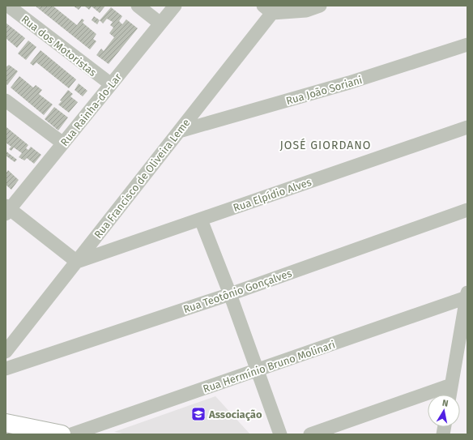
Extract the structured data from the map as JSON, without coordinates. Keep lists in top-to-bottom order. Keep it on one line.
{"streets":{"street":["Rua dos Motoristas","Rua João Soriani","Rua Rainha-do-Lar","Rua Francisco de Oliveira Leme","Rua Elpídio Alves","Rua Teotônio Gonçalves","Rua Hermínio Bruno Molinari"]},"crossings":[["Rua dos Motoristas","Rua Rainha-do-Lar"],["Rua João Soriani","Rua Francisco de Oliveira Leme"],["Rua Francisco de Oliveira Leme","Rua Elpídio Alves"]],"districts":["JOSÉ GIORDANO"],"places":{"school or university":["Associação"]},"north":"top"}
